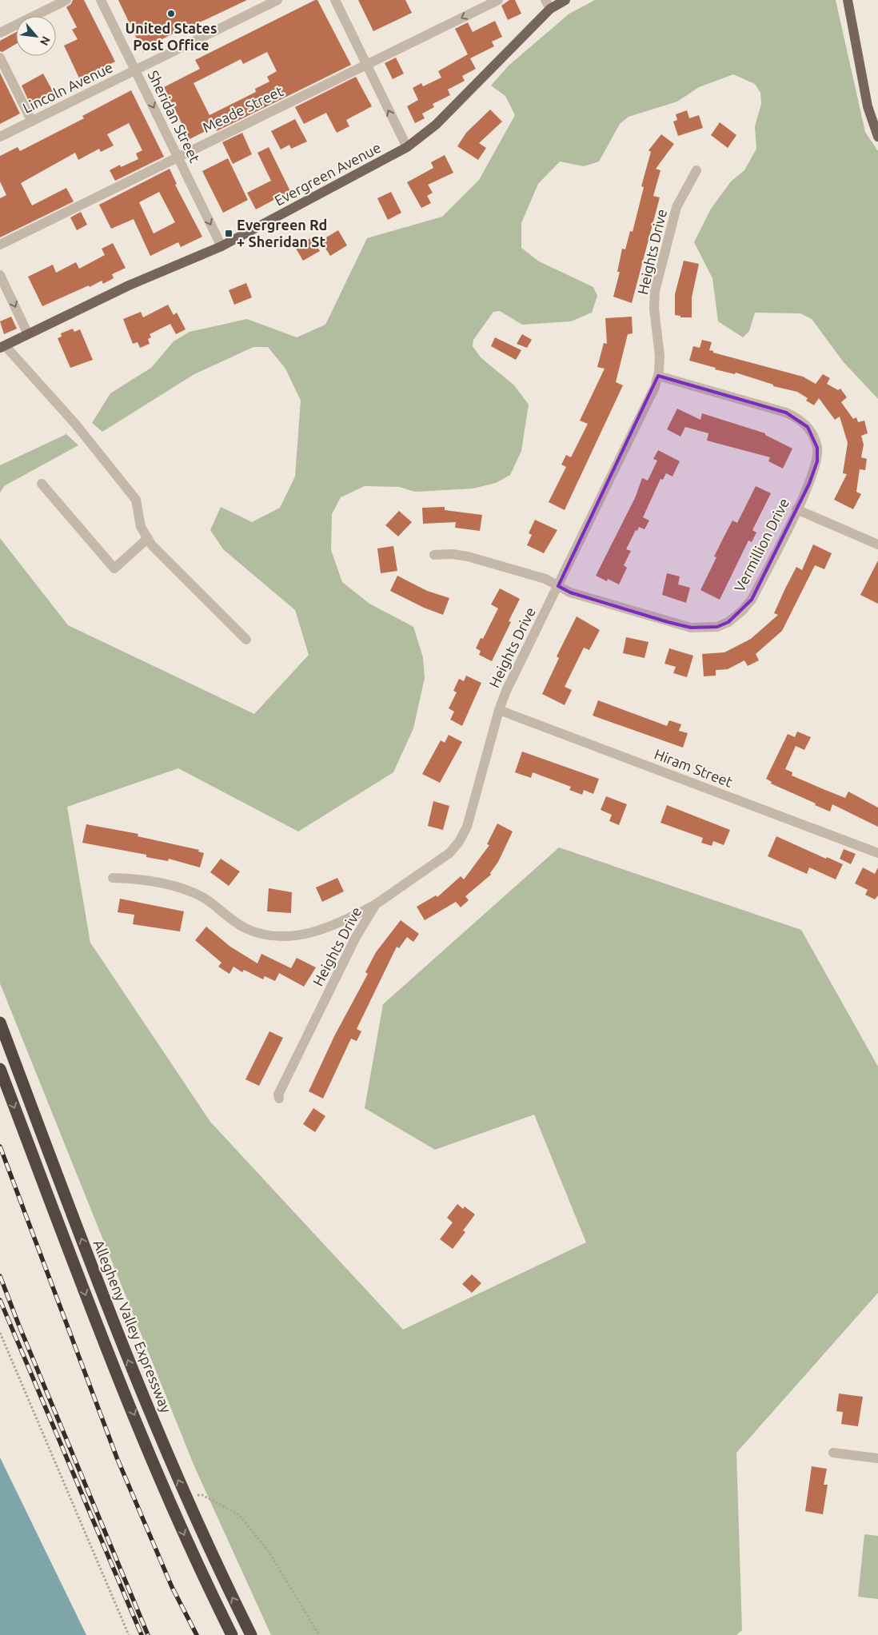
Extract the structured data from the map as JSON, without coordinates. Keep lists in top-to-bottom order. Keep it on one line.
{"streets":{"highway":["Allegheny Valley Expressway"],"main road":["Evergreen Avenue"],"street":["Lincoln Avenue","Meade Street","Sheridan Street","Heights Drive","Vermillion Drive","Hiram Street"]},"crossings":[["Lincoln Avenue","Sheridan Street"],["Meade Street","Sheridan Street"],["Sheridan Street","Evergreen Avenue"],["Heights Drive","Vermillion Drive"],["Heights Drive","Hiram Street"]],"one_way":["Sheridan Street"],"places":{"other":["United States Post Office"],"transit":["Evergreen Rd + Sheridan St"]},"north":"bottom right"}
